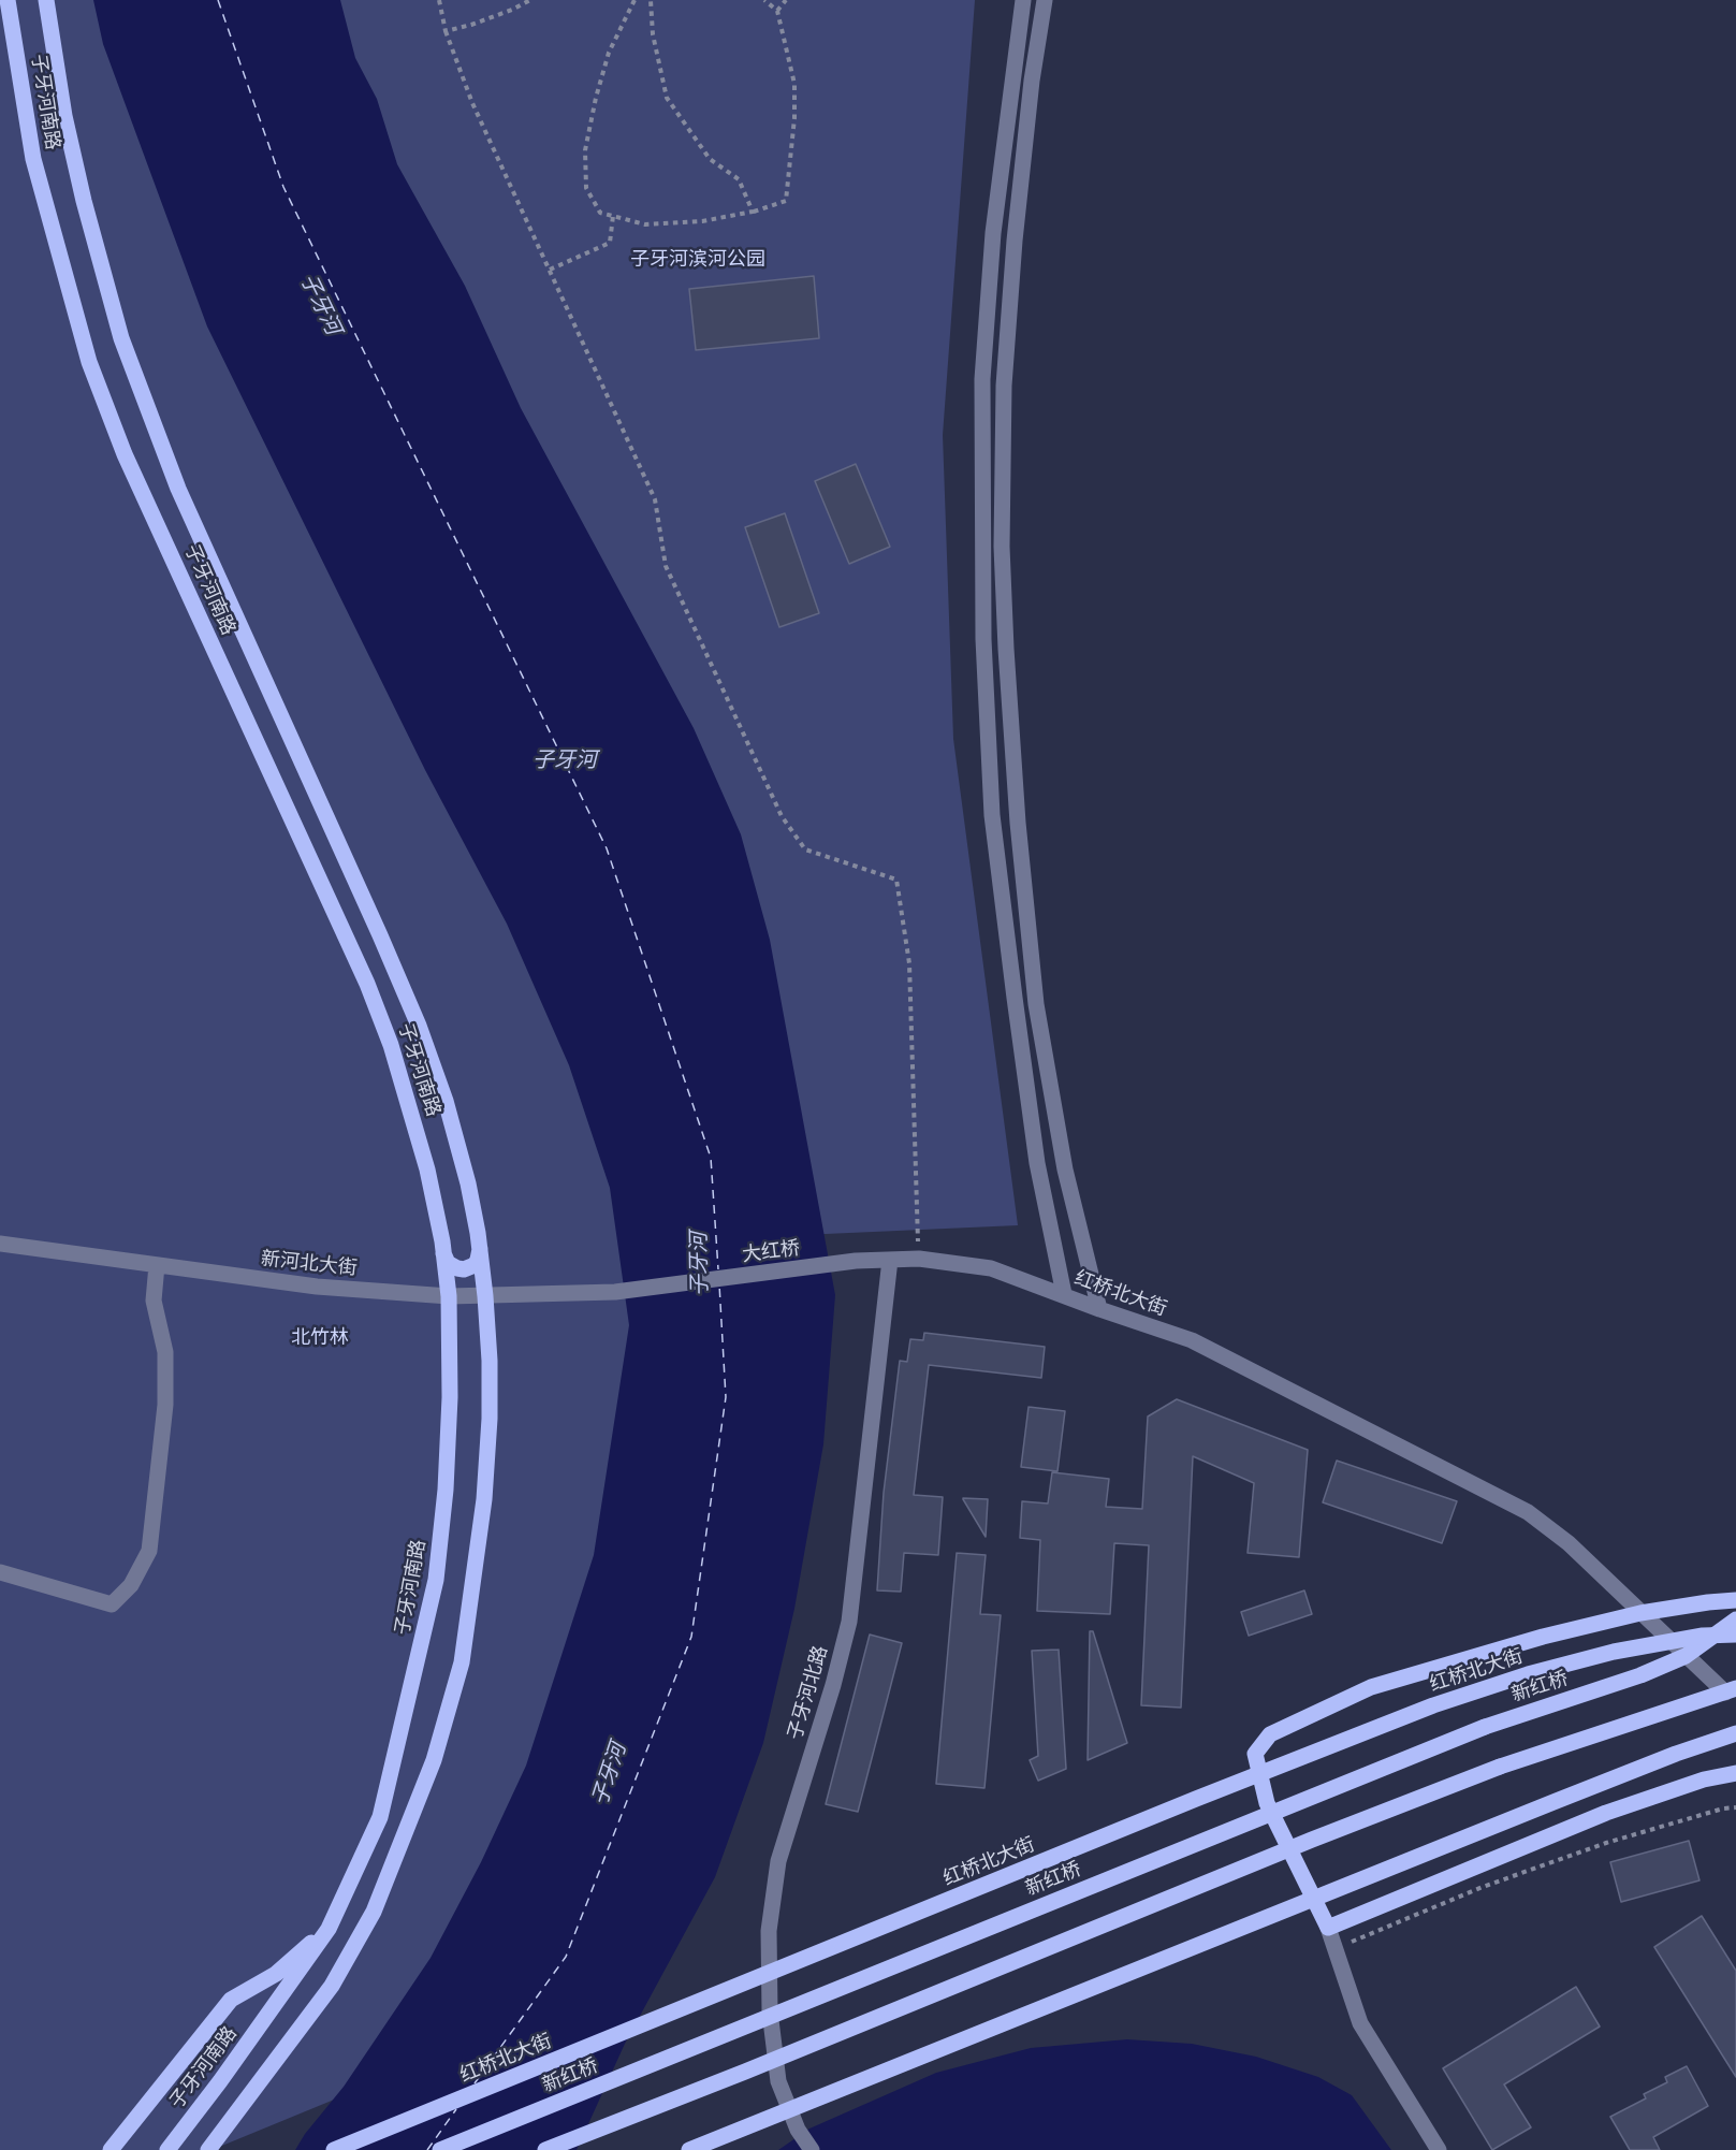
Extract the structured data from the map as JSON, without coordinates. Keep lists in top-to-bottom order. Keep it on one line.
{"streets":{"main road":["子牙河南路","红桥北大街","新红桥"],"street":["大红桥","新河北大街","子牙河北路"]},"crossings":[["子牙河南路","新河北大街"],["大红桥","新河北大街"],["大红桥","红桥北大街"],["红桥北大街","新红桥"],["红桥北大街","子牙河北路"]],"water":["子牙河"],"parks":["子牙河滨河公园","北竹林"]}
